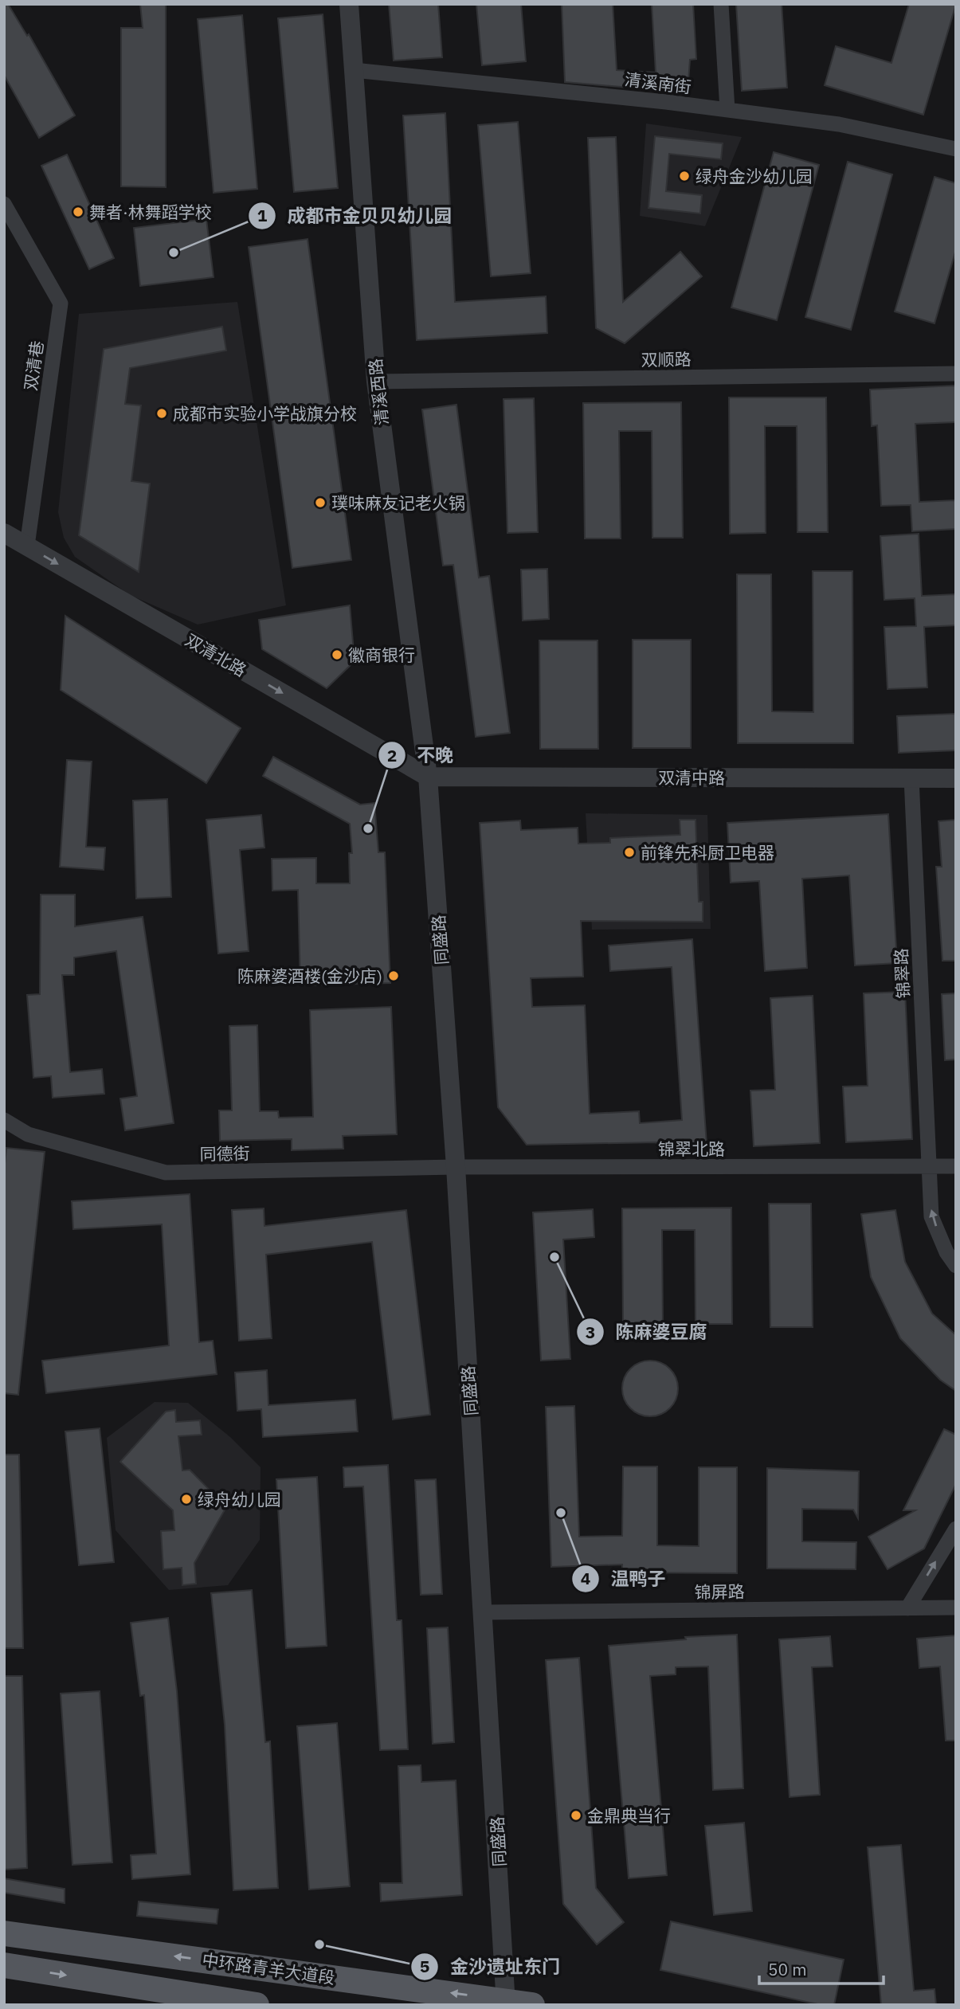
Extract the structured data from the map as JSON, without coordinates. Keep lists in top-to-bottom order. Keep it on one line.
{"streets":{"main road":["中环路青羊大道段"],"street":["清溪南街","双顺路","双清巷","清溪西路","双清北路","双清中路","同盛路","锦翠路","锦翠北路","同德街","锦屏路"]},"crossings":[["清溪南街","清溪西路"],["双顺路","清溪西路"],["双清巷","双清北路"],["清溪西路","双清北路"],["清溪西路","双清中路"],["清溪西路","同盛路"],["双清北路","双清中路"],["双清北路","同盛路"],["双清中路","同盛路"],["双清中路","锦翠路"],["同盛路","锦翠北路"],["同盛路","同德街"],["同盛路","锦屏路"],["同盛路","中环路青羊大道段"],["锦翠路","锦翠北路"],["锦翠北路","同德街"]],"one_way":["双清北路"],"places":["绿舟金沙幼儿园","舞者·林舞蹈学校","成都市金贝贝幼儿园","成都市实验小学战旗分校","璞味麻友记老火锅","徽商银行","不晚","前锋先科厨卫电器","陈麻婆酒楼(金沙店)","陈麻婆豆腐","绿舟幼儿园","温鸭子","金鼎典当行","金沙遗址东门"],"scale_bar":"50 m"}
